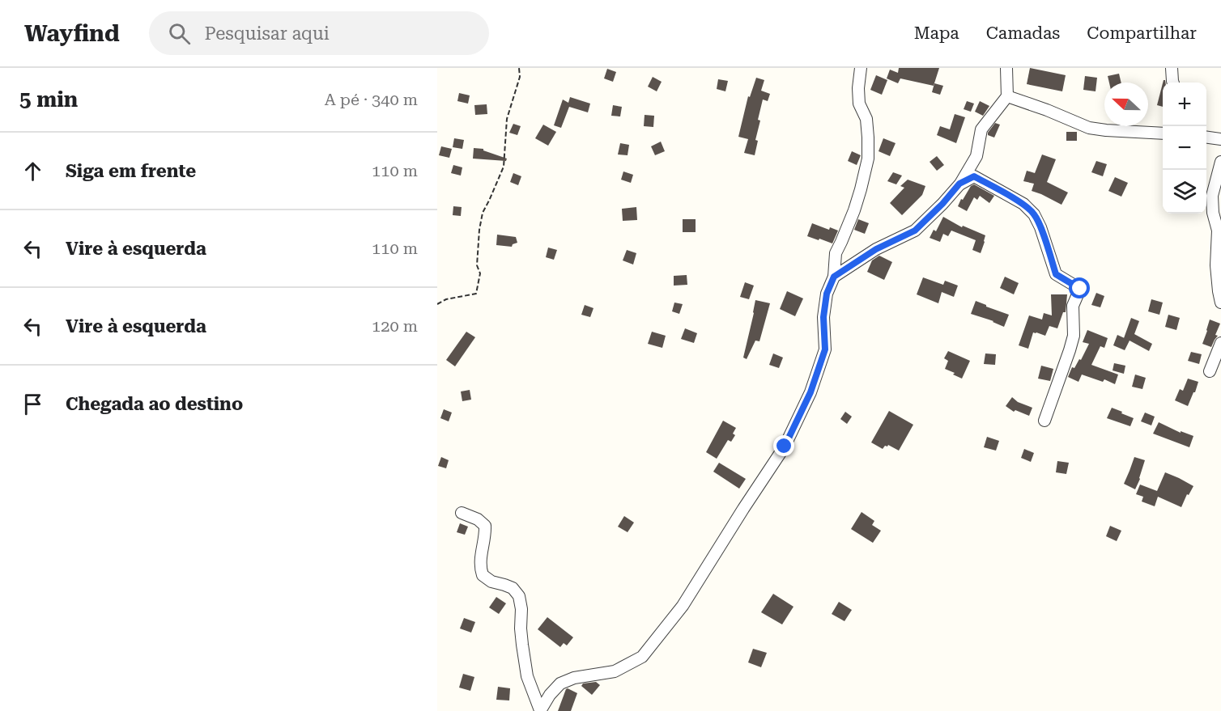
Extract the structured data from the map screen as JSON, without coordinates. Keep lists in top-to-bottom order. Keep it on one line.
{"north":"left","page":{"header":"Wayfind","search":"Pesquisar aqui","nav":["Mapa","Camadas","Compartilhar"],"heading":["5 min","A pé · 340 m"],"map_buttons":["+","−"],"list":[["Siga em frente","110 m"],["Vire à esquerda","110 m"],["Vire à esquerda","120 m"],"Chegada ao destino"]}}
